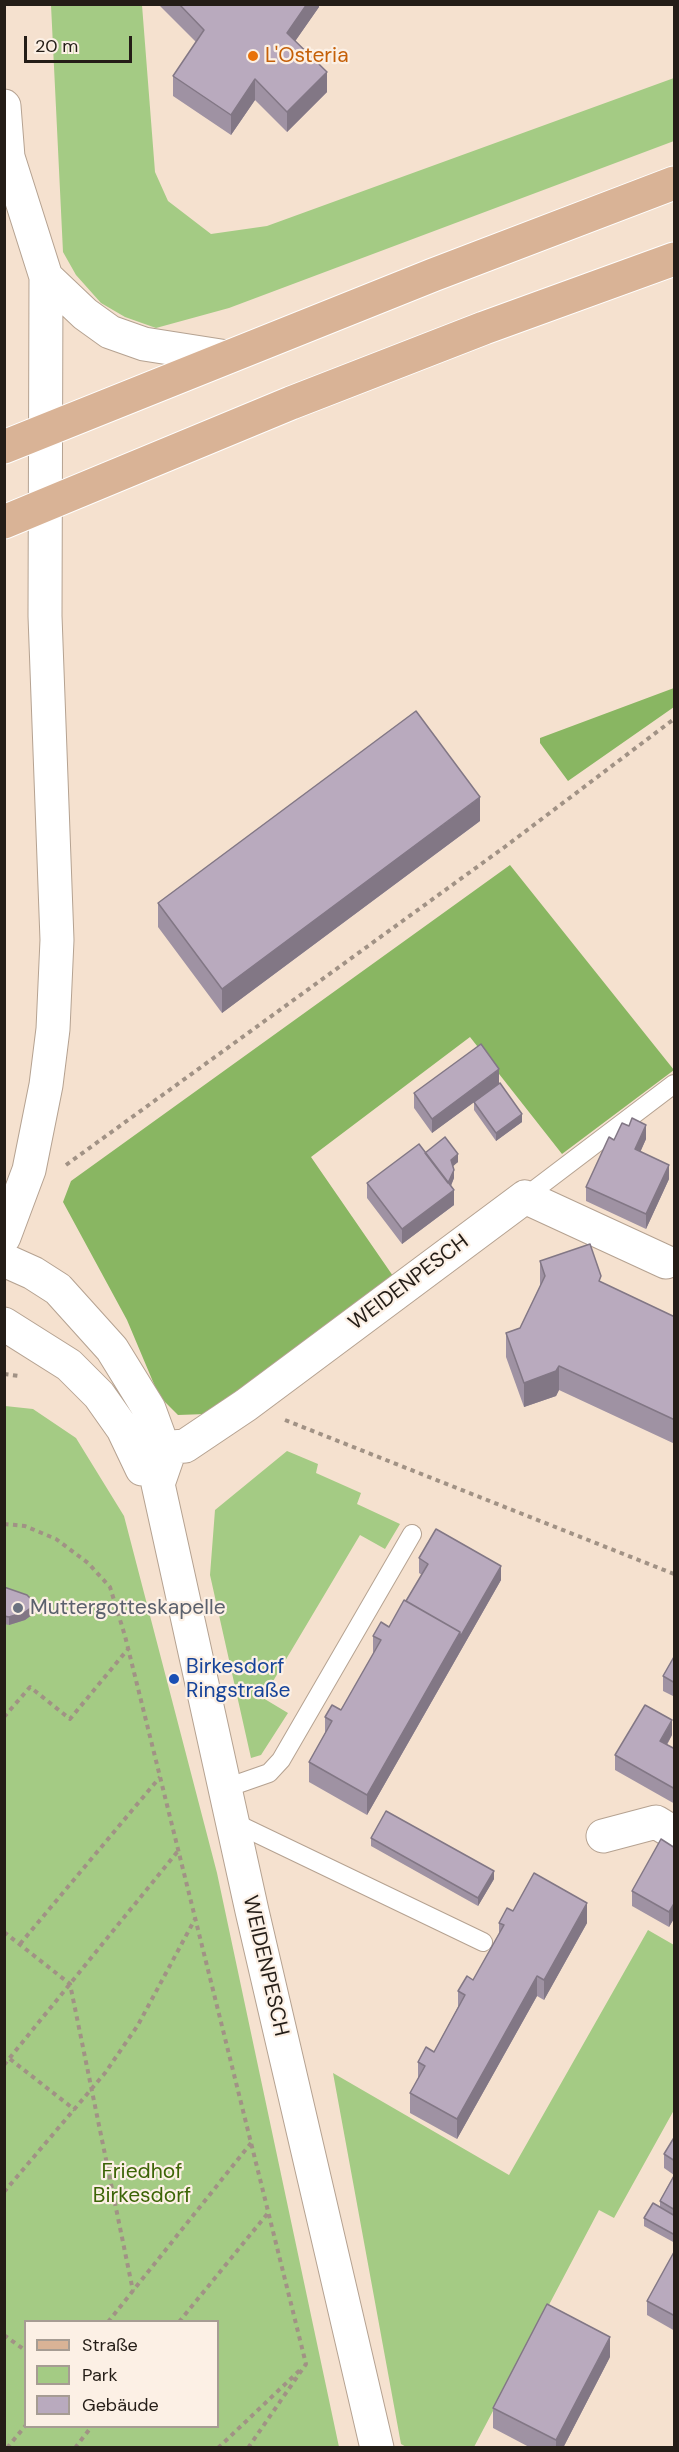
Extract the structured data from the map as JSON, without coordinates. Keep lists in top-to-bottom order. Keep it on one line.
{"streets":{"street":["WEIDENPESCH"]},"parks":["Friedhof Birkesdorf"],"places":["L'Osteria","Muttergotteskapelle","Birkesdorf Ringstraße"],"legend":["Straße","Park","Gebäude"],"scale_bar":"20 m"}
